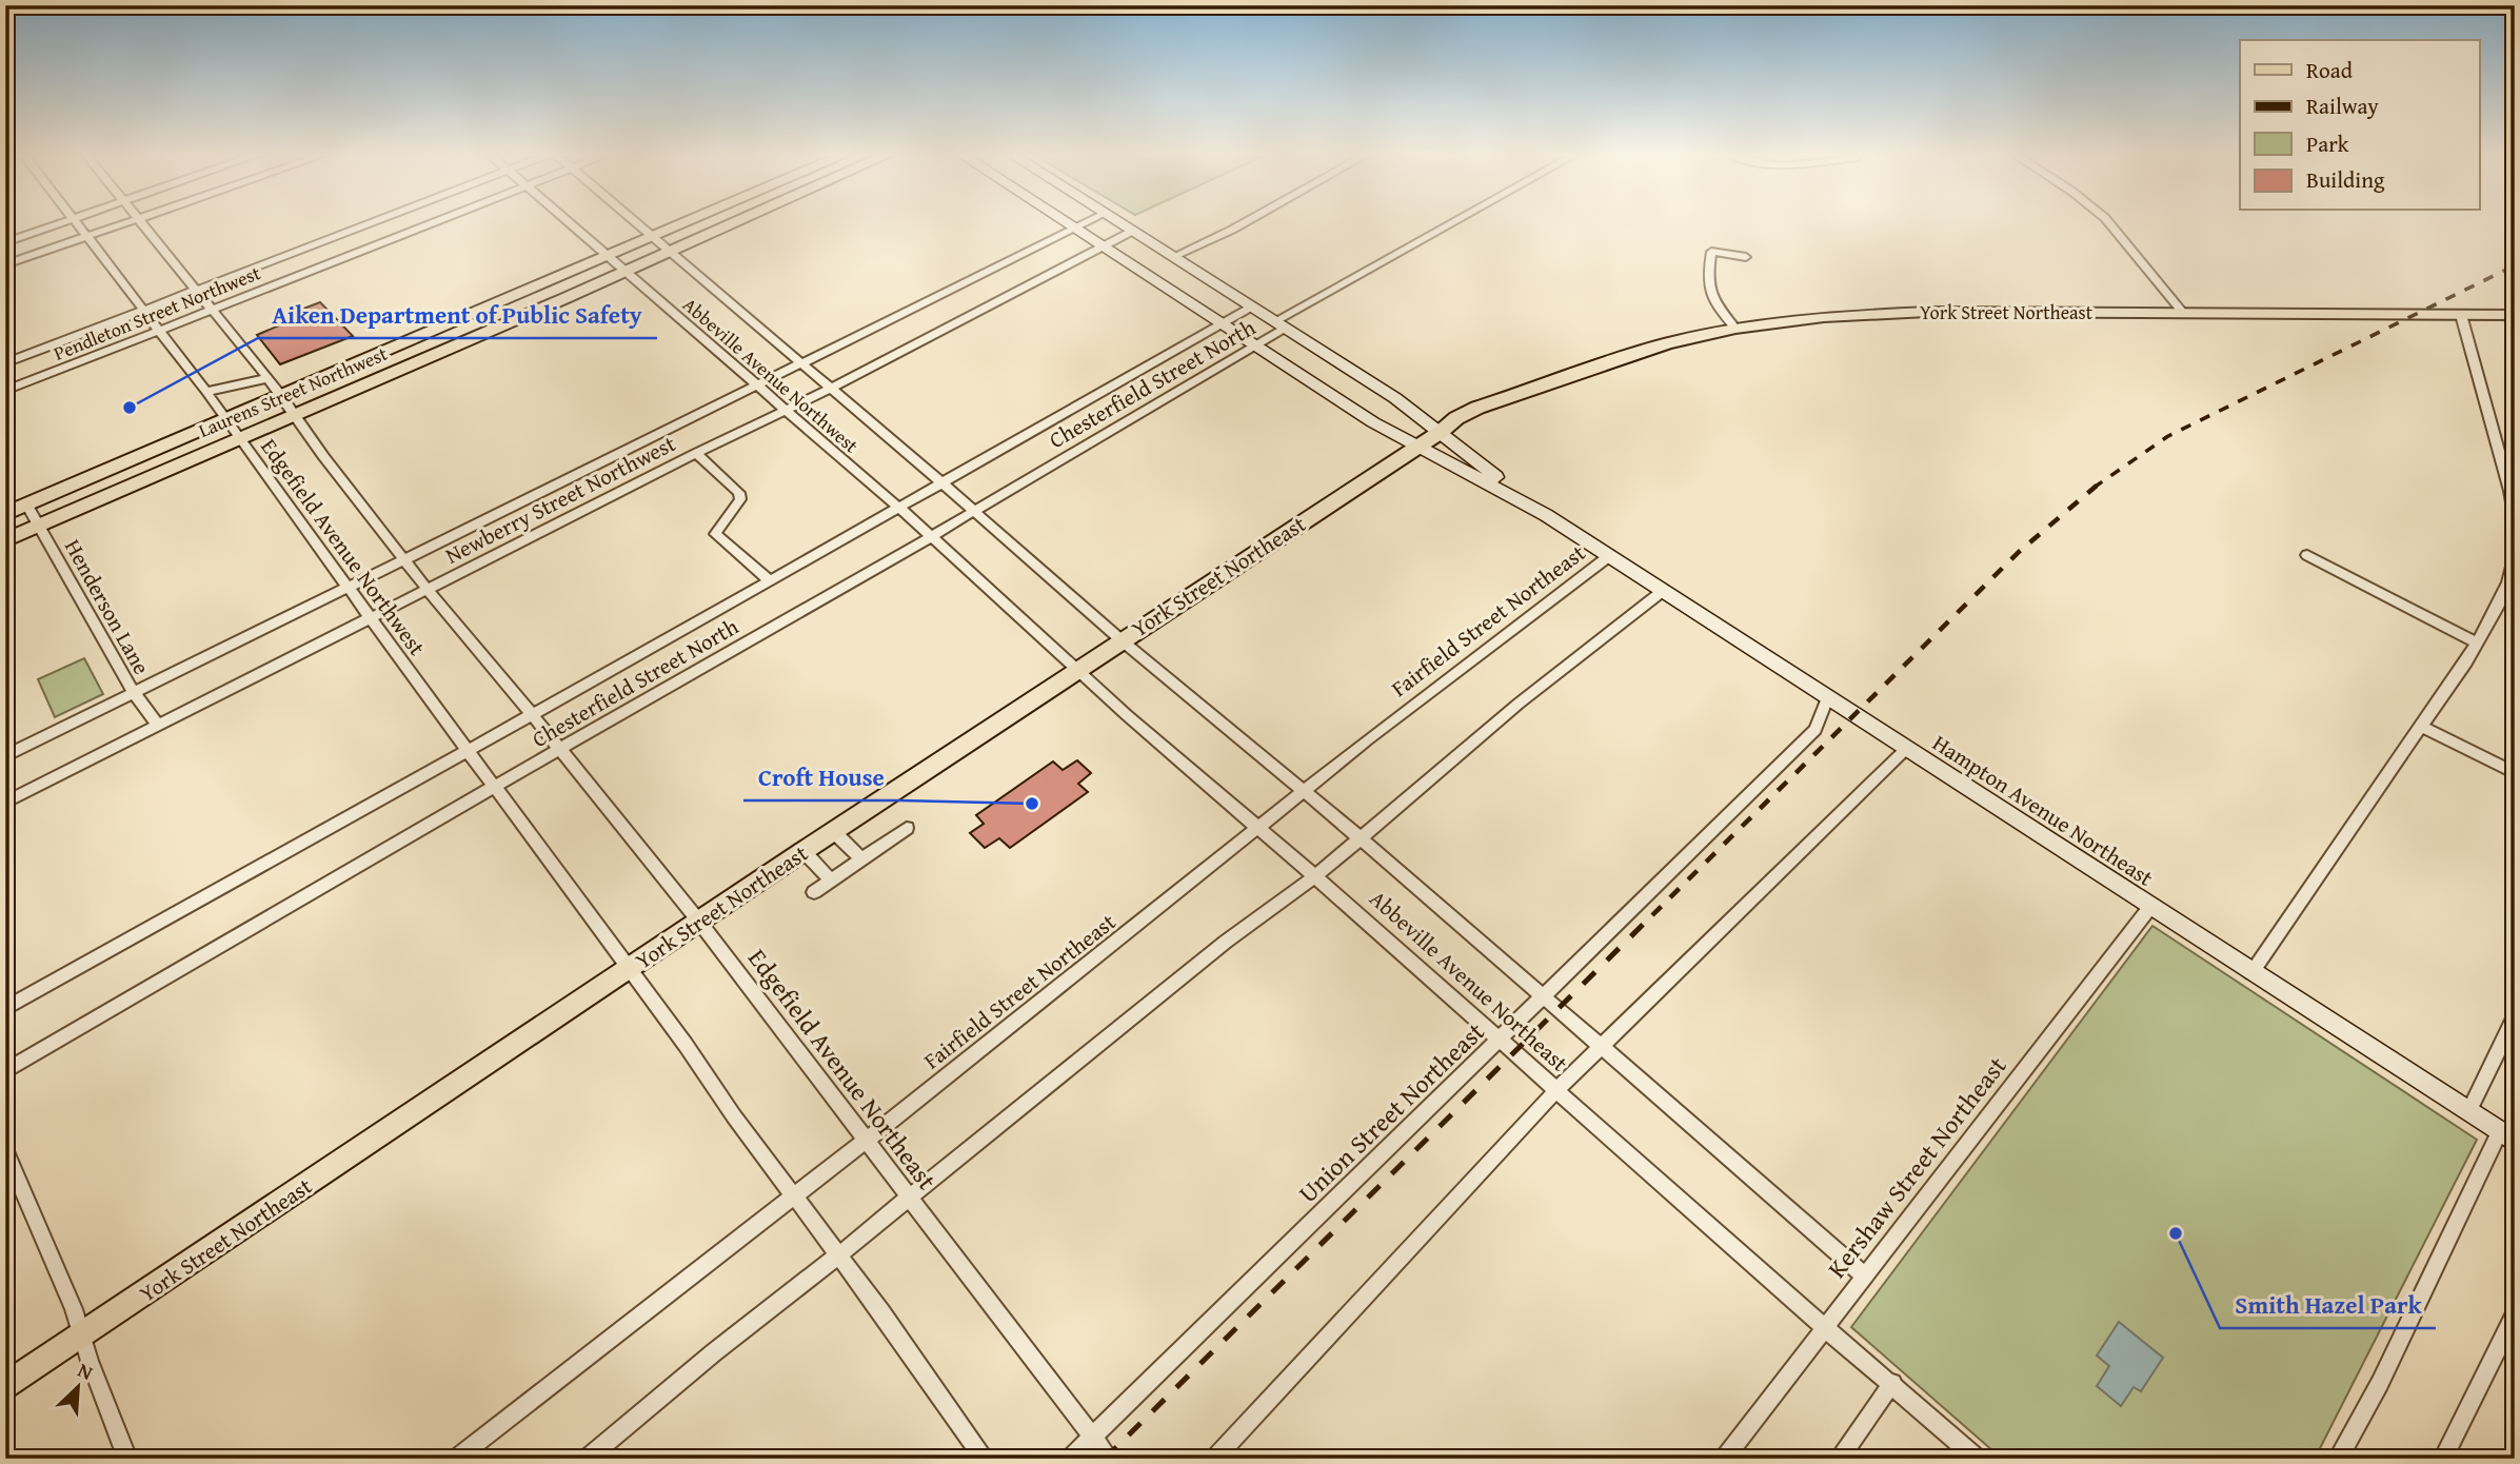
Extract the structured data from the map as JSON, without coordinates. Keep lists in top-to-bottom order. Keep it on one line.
{"streets":{"main road":["York Street Northeast","Laurens Street Northwest"],"street":["Pendleton Street Northwest","Abbeville Avenue Northwest","Chesterfield Street North","Newberry Street Northwest","Edgefield Avenue Northwest","Henderson Lane","Fairfield Street Northeast","Hampton Avenue Northeast","Abbeville Avenue Northeast","Edgefield Avenue Northeast","Union Street Northeast","Kershaw Street Northeast"]},"crossings":[["York Street Northeast","Hampton Avenue Northeast"],["York Street Northeast","Abbeville Avenue Northeast"],["York Street Northeast","Edgefield Avenue Northeast"],["Pendleton Street Northwest","Edgefield Avenue Northwest"],["Abbeville Avenue Northwest","Chesterfield Street North"],["Abbeville Avenue Northwest","Laurens Street Northwest"],["Abbeville Avenue Northwest","Newberry Street Northwest"],["Abbeville Avenue Northwest","Abbeville Avenue Northeast"],["Chesterfield Street North","Edgefield Avenue Northwest"],["Chesterfield Street North","Hampton Avenue Northeast"],["Chesterfield Street North","Abbeville Avenue Northeast"],["Chesterfield Street North","Edgefield Avenue Northeast"],["Laurens Street Northwest","Edgefield Avenue Northwest"],["Laurens Street Northwest","Henderson Lane"],["Newberry Street Northwest","Edgefield Avenue Northwest"],["Newberry Street Northwest","Henderson Lane"],["Newberry Street Northwest","Hampton Avenue Northeast"],["Edgefield Avenue Northwest","Edgefield Avenue Northeast"],["Fairfield Street Northeast","Hampton Avenue Northeast"],["Fairfield Street Northeast","Abbeville Avenue Northeast"],["Fairfield Street Northeast","Edgefield Avenue Northeast"],["Hampton Avenue Northeast","Union Street Northeast"],["Hampton Avenue Northeast","Kershaw Street Northeast"],["Abbeville Avenue Northeast","Union Street Northeast"],["Abbeville Avenue Northeast","Kershaw Street Northeast"],["Edgefield Avenue Northeast","Union Street Northeast"]],"places":["Aiken Department of Public Safety","Croft House","Smith Hazel Park"],"legend":["Road","Railway","Park","Building"],"north":"top right"}
